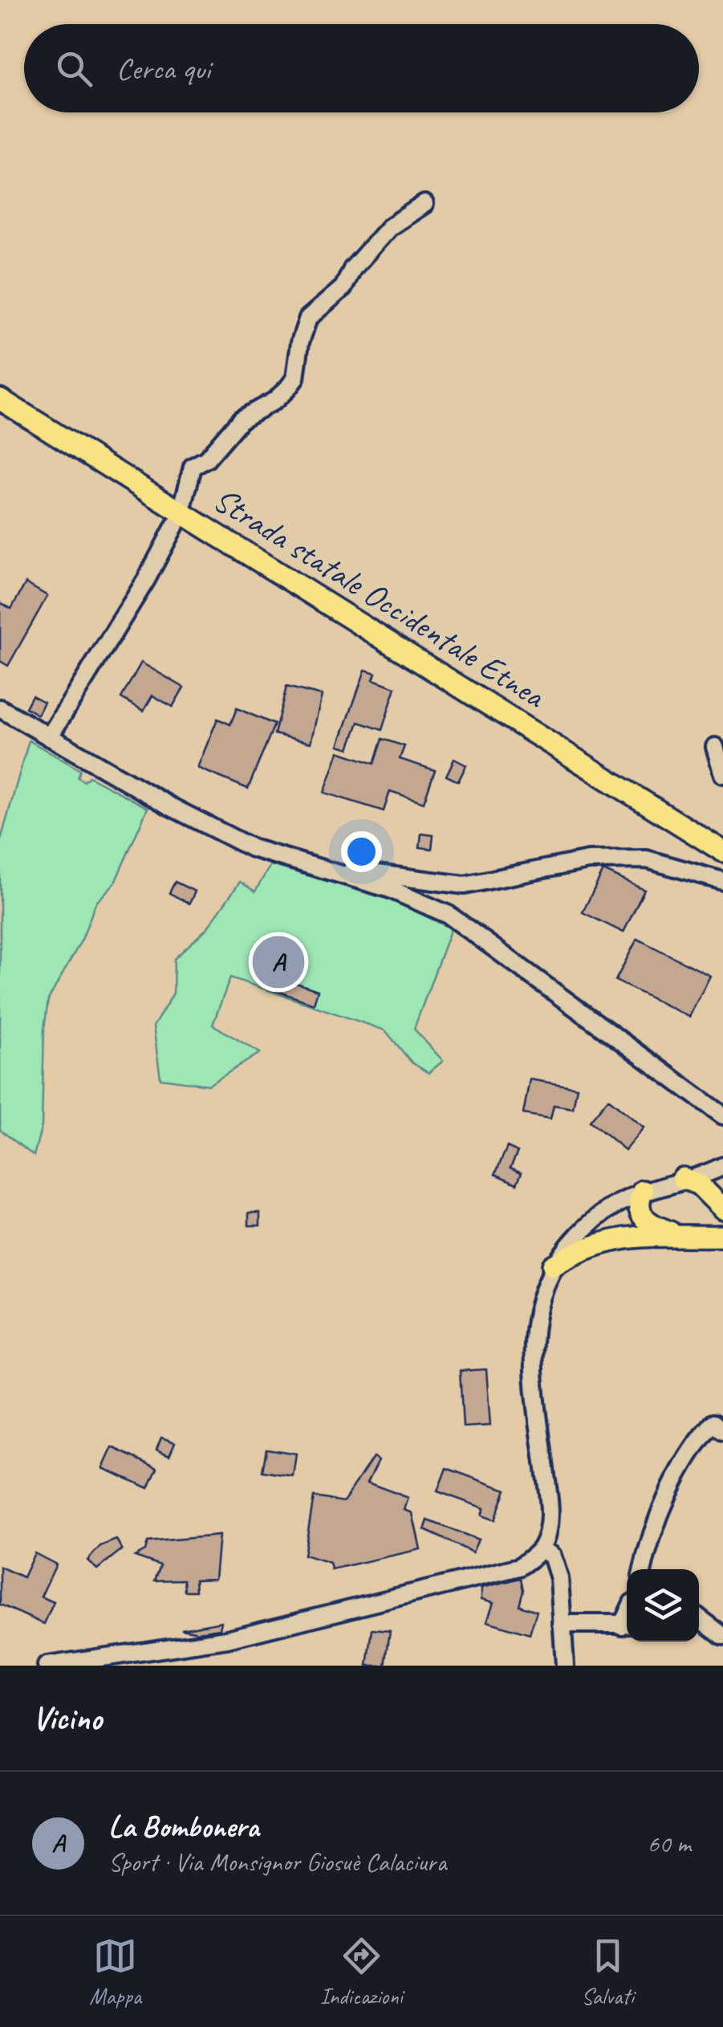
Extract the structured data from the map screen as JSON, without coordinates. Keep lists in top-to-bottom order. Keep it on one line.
{"streets":{"main road":["Strada statale Occidentale Etnea"]},"page":{"search":"Cerca qui","pins":"A","heading":"Vicino","list":[{"mark":"A","name":"La Bombonera","note":"Sport · Via Monsignor Giosuè Calaciura","value":"60 m"}],"nav":["Mappa","Indicazioni","Salvati"]}}
